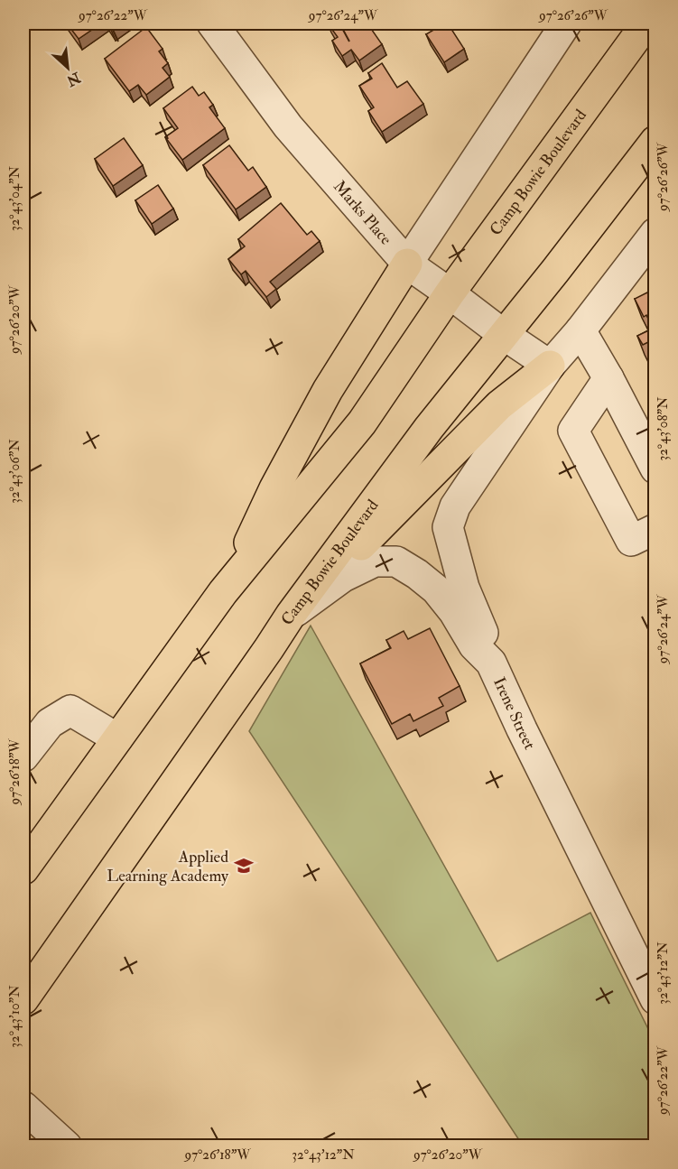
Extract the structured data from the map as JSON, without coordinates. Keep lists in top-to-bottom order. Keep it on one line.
{"streets":{"main road":["Camp Bowie Boulevard"],"street":["Marks Place","Irene Street"]},"crossings":[["Camp Bowie Boulevard","Marks Place"],["Camp Bowie Boulevard","Irene Street"]],"places":{"school or university":["Applied Learning Academy"]},"north":"bottom right","coordinates":["97°26'22\"W","97°26'24\"W","97°26'26\"W","32°43'04\"N","97°26'20\"W","32°43'08\"N","32°43'06\"N","97°26'18\"W","32°43'12\"N","32°43'10\"N"]}
